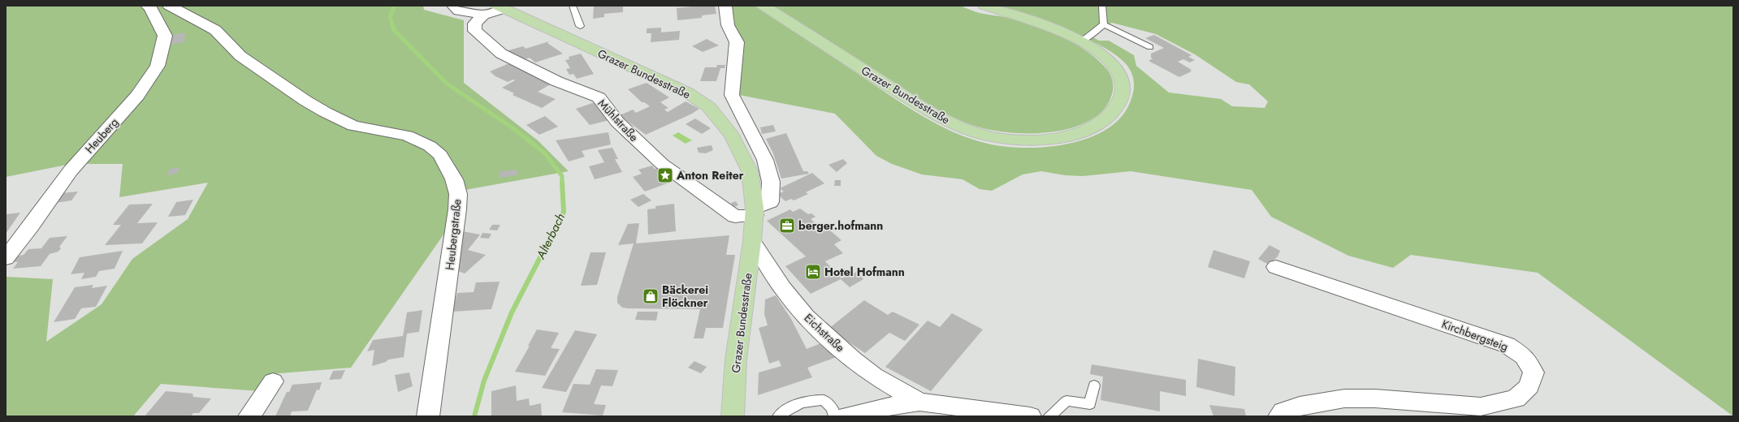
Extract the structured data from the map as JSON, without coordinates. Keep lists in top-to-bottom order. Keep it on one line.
{"streets":{"main road":["Grazer Bundesstraße"],"street":["Mühlstraße","Heuberg","Heubergstraße","Eichstraße","Kirchbergsteig"]},"crossings":[["Grazer Bundesstraße","Mühlstraße"],["Grazer Bundesstraße","Eichstraße"]],"water":["Alterbach"],"places":{"place":["Anton Reiter"],"office":["berger.hofmann"],"hotel":["Hotel Hofmann"],"shop":["Bäckerei Flöckner"]}}
